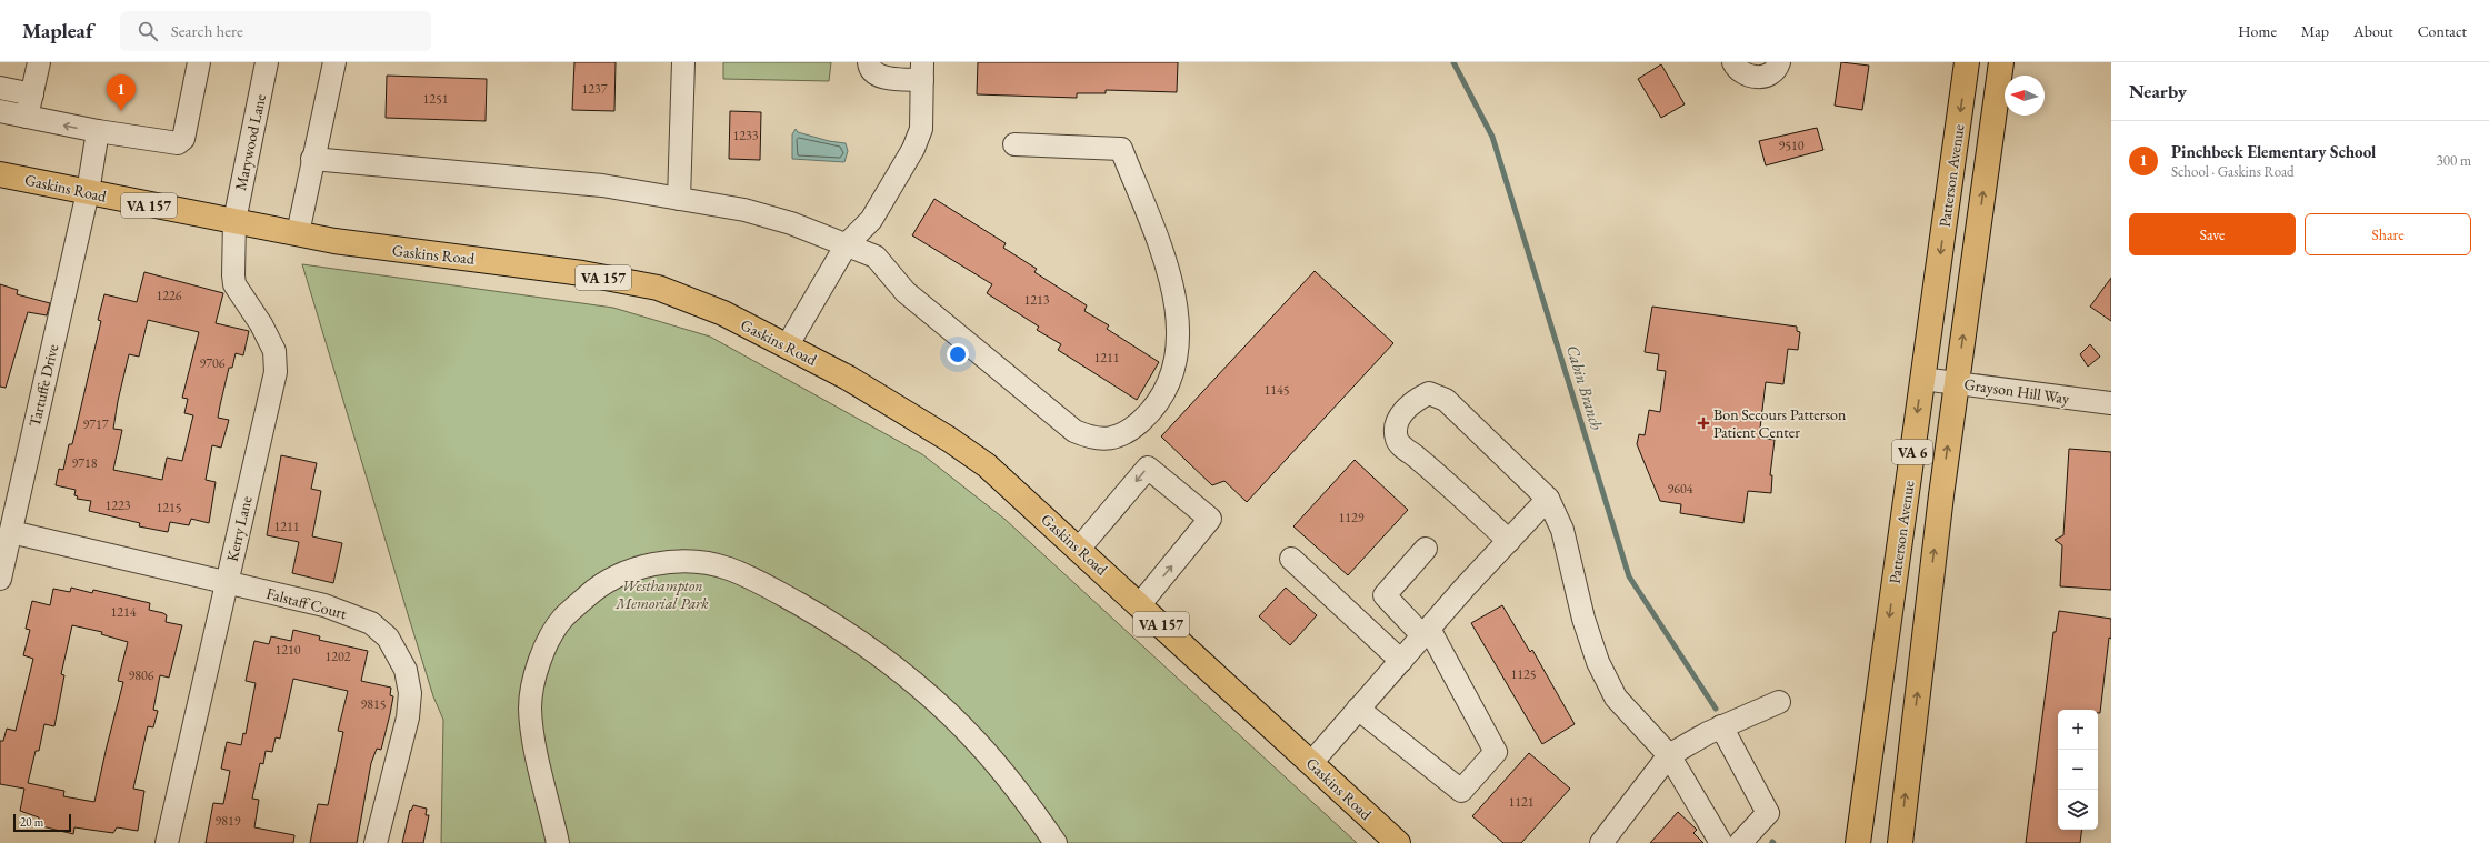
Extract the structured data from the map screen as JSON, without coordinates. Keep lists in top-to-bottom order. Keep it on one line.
{"streets":{"main road":["Patterson Avenue","Gaskins Road","VA 157","VA 6"],"street":["Marywood Lane","Tartuffe Drive","Grayson Hill Way","Kerry Lane","Falstaff Court"]},"crossings":[["Marywood Lane","Gaskins Road"],["Marywood Lane","Kerry Lane"],["Patterson Avenue","Grayson Hill Way"],["Gaskins Road","Tartuffe Drive"],["Gaskins Road","Kerry Lane"],["Tartuffe Drive","Falstaff Court"],["Grayson Hill Way","VA 6"],["Kerry Lane","Falstaff Court"]],"water":["Cabin Branch"],"parks":["Westhampton Memorial Park"],"places":{"health":["Bon Secours Patterson Patient Center"]},"house_numbers":["1237","1251","1233","9510","1226","1213","1211","9706","1145","9717","9718","9604","1223","1215","1129","1211","1214","1210","1202","1125","9806","9815","1121","9819"],"scale_bar":"20 m","north":"left","page":{"header":"Mapleaf","search":"Search here","nav":["Home","Map","About","Contact"],"heading":"Nearby","pins":"1","list":[{"mark":"1","name":"Pinchbeck Elementary School","note":"School · Gaskins Road","value":"300 m"}],"buttons":["Save","Share"],"map_buttons":["+","−"],"scale":"20 m"}}
